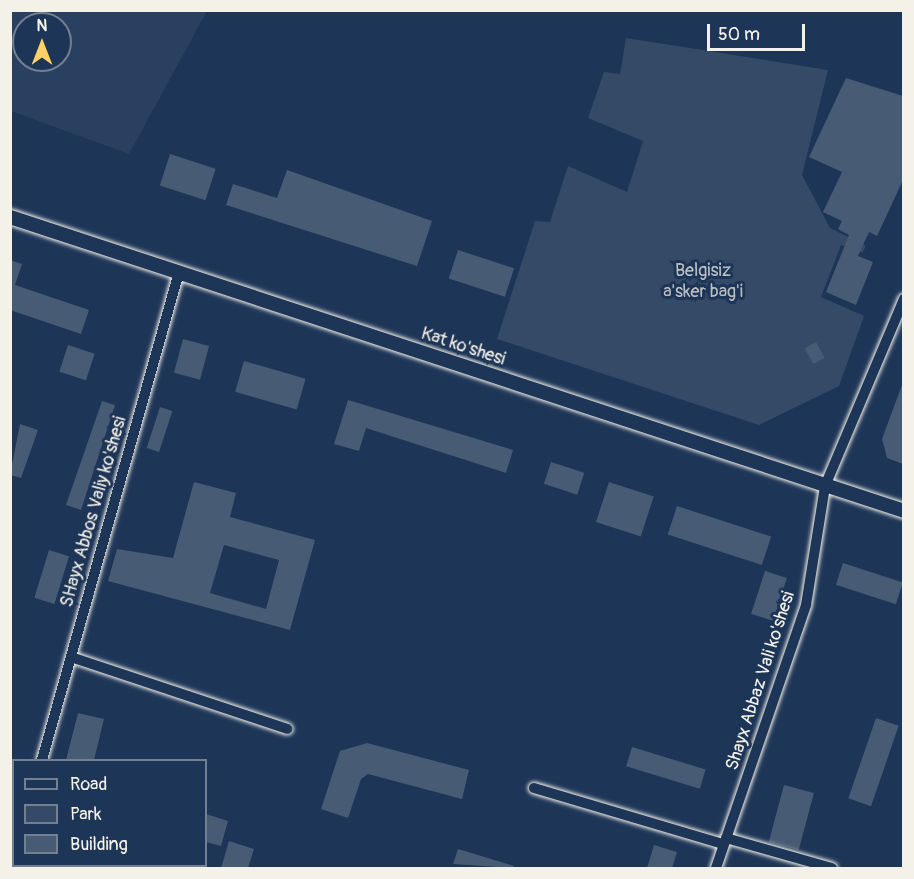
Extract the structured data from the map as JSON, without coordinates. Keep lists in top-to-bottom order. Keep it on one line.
{"streets":{"street":["Kat ko'shesi","SHayx Abbos Valiy ko'shesi","Shayx Abbaz Vali ko'shesi"]},"crossings":[["Kat ko'shesi","SHayx Abbos Valiy ko'shesi"],["Kat ko'shesi","Shayx Abbaz Vali ko'shesi"]],"parks":["Belgisiz a'sker bag'i"],"legend":["Road","Park","Building"],"scale_bar":"50 m","north":"top"}
